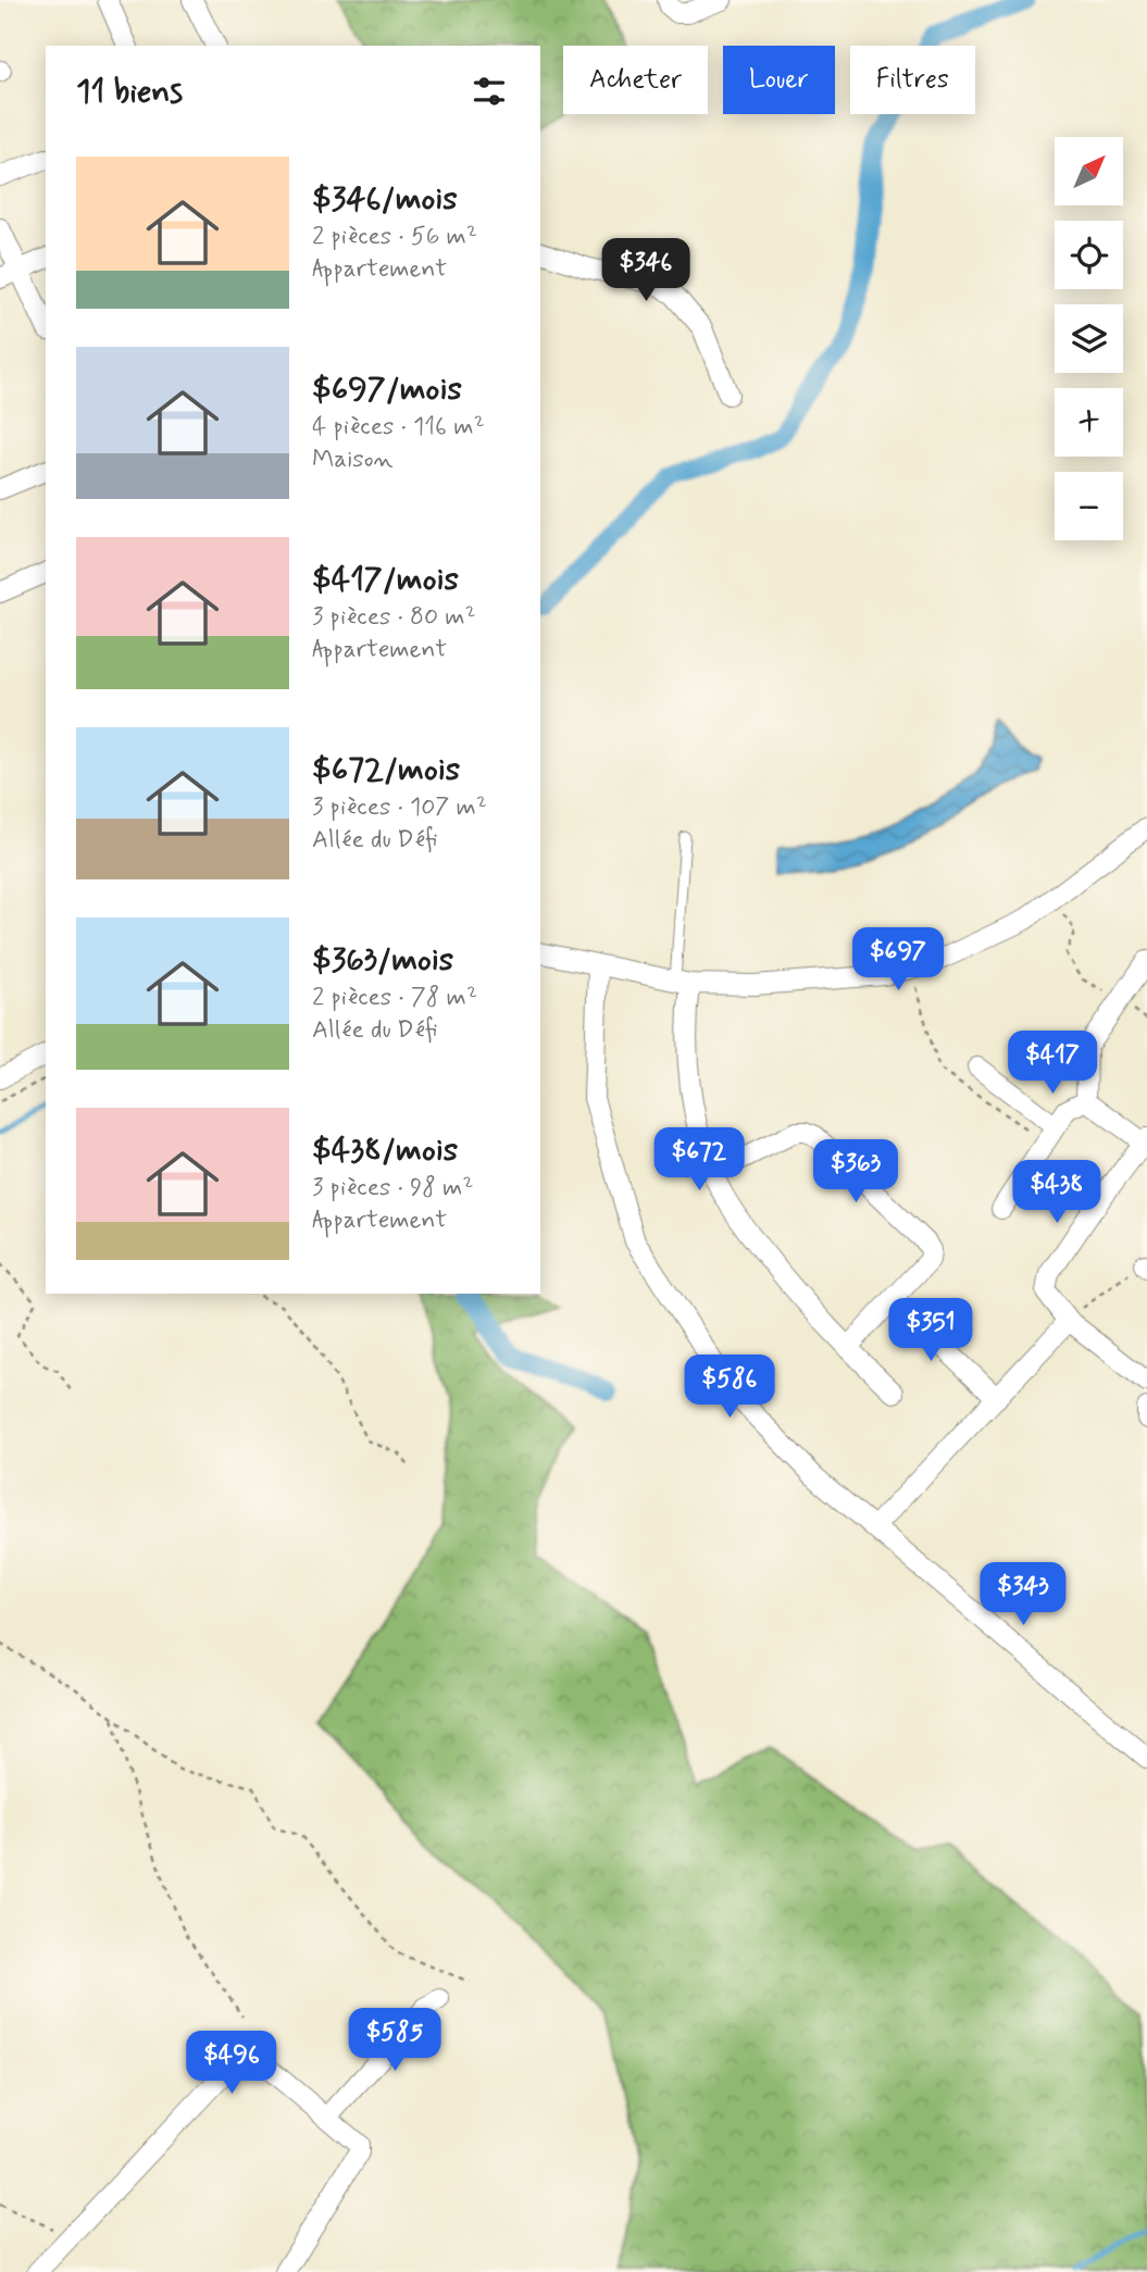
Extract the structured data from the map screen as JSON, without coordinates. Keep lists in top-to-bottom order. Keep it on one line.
{"north":"top right","page":{"chip":["Acheter","Louer","Filtres"],"heading":"11 biens","map_buttons":["+","−"],"list":[{"name":"$346/mois","note":"2 pièces · 56 m² · Appartement"},{"name":"$697/mois","note":"4 pièces · 116 m² · Maison"},{"name":"$417/mois","note":"3 pièces · 80 m² · Appartement"},{"name":"$672/mois","note":"3 pièces · 107 m² · Allée du Défi"},{"name":"$363/mois","note":"2 pièces · 78 m² · Allée du Défi"},{"name":"$438/mois","note":"3 pièces · 98 m² · Appartement"}],"price":["$346","$697","$417","$672","$363","$438","$351","$586","$343","$585","$496"]}}
